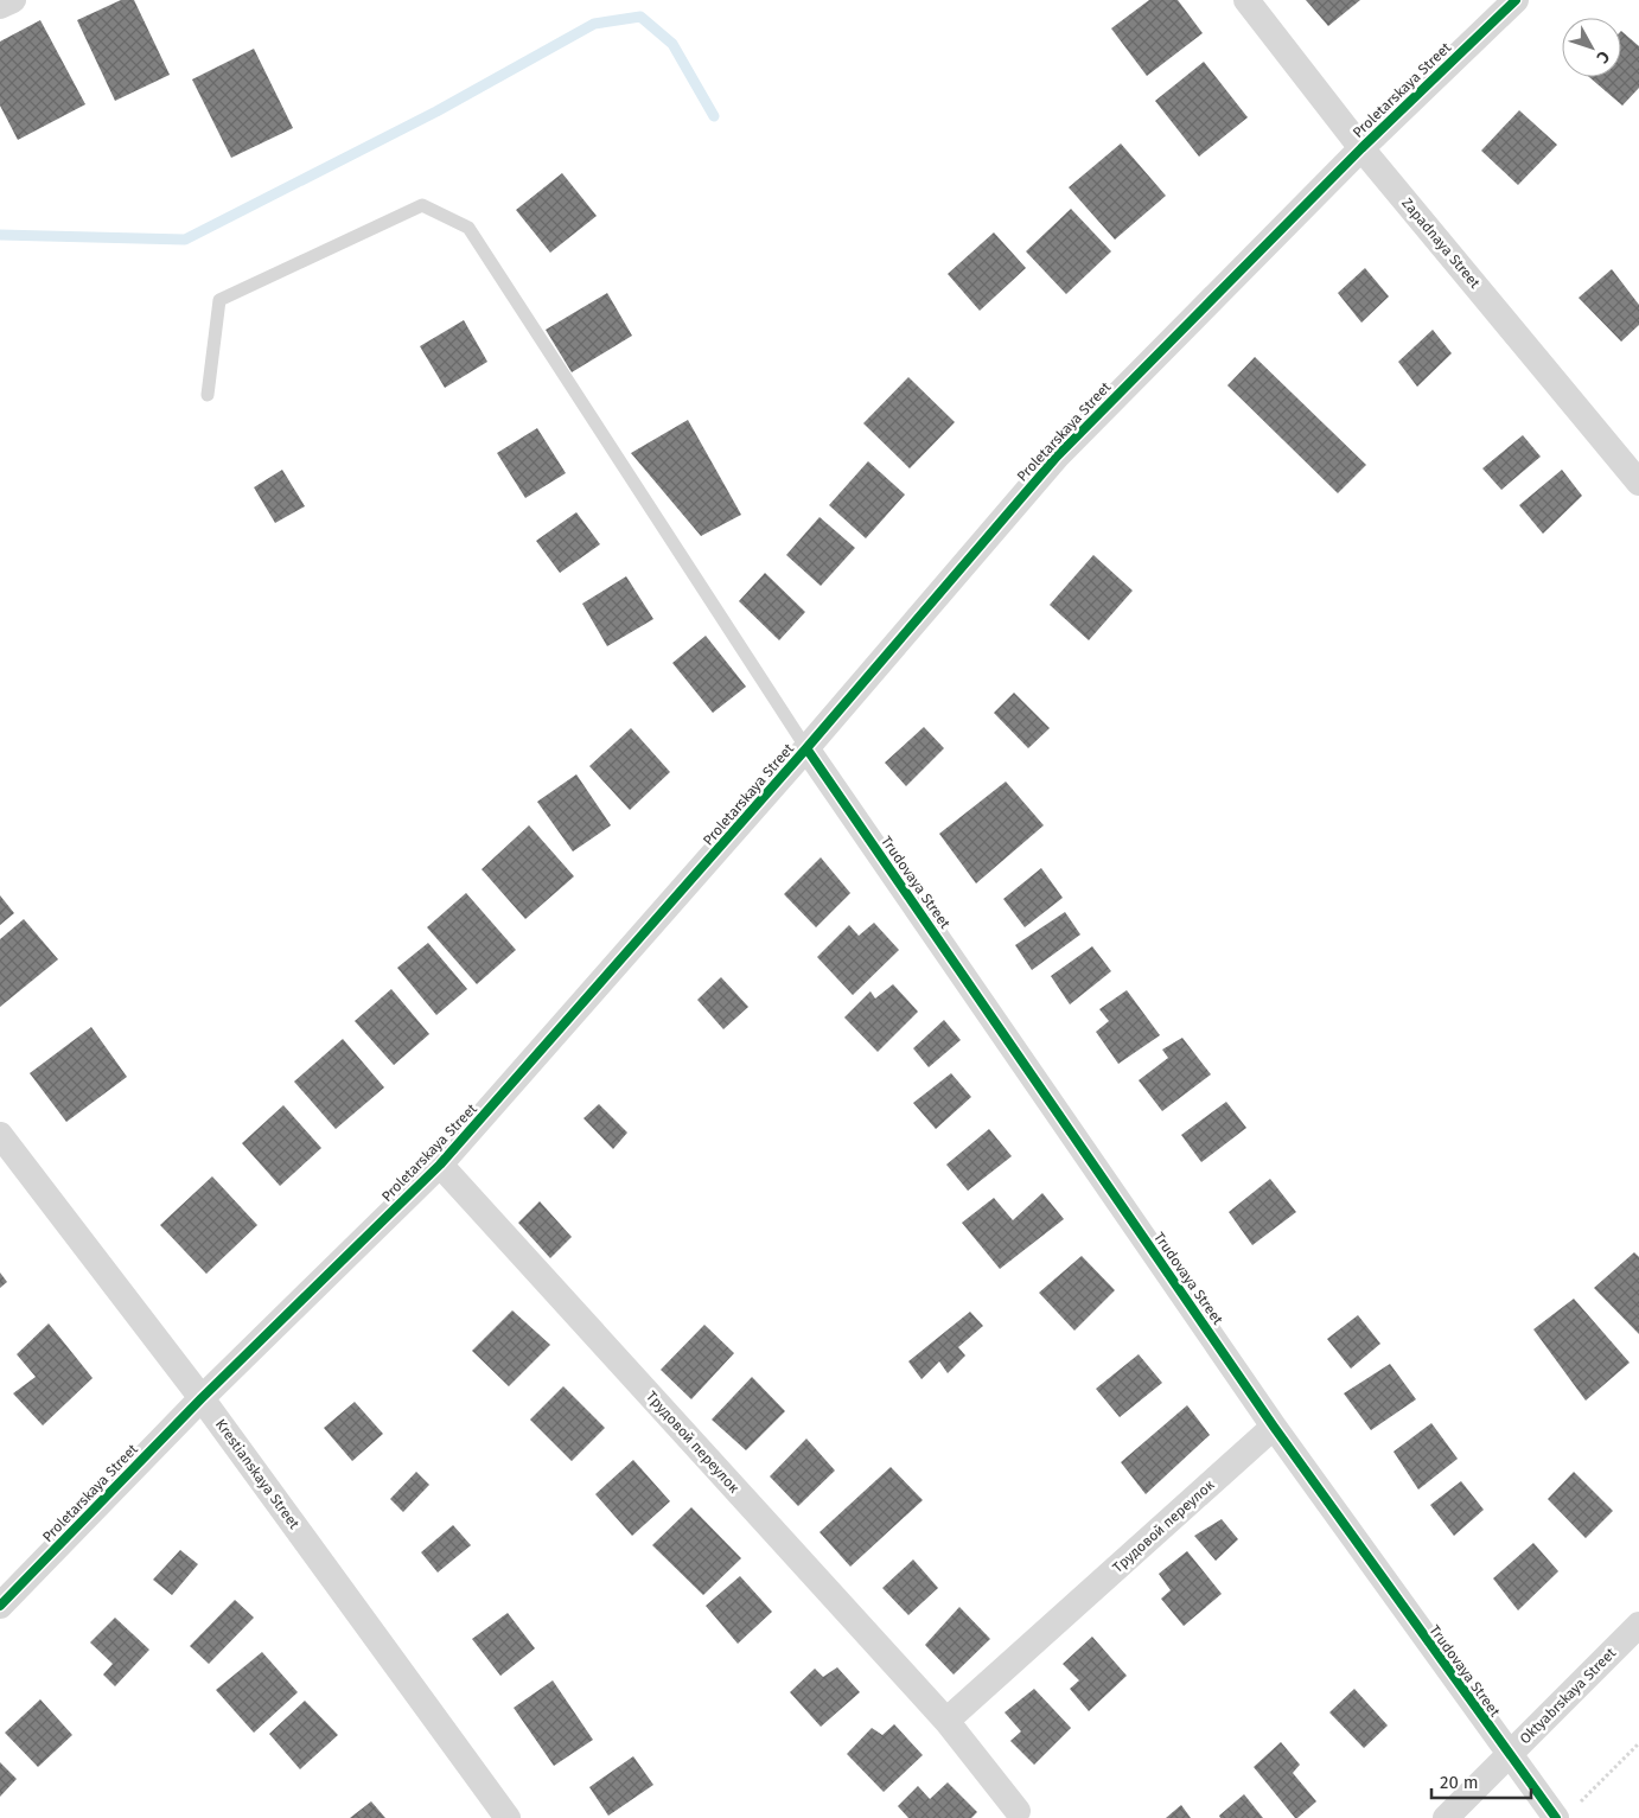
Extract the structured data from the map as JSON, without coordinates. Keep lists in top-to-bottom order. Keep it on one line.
{"streets":{"street":["Proletarskaya Street","Zapadnaya Street","Trudovaya Street","Трудовой переулок","Krestianskaya Street","Oktyabrskaya Street"]},"crossings":[["Proletarskaya Street","Zapadnaya Street"],["Proletarskaya Street","Trudovaya Street"],["Proletarskaya Street","Трудовой переулок"],["Proletarskaya Street","Krestianskaya Street"],["Trudovaya Street","Трудовой переулок"],["Trudovaya Street","Oktyabrskaya Street"]],"scale_bar":"20 m","north":"bottom right"}
